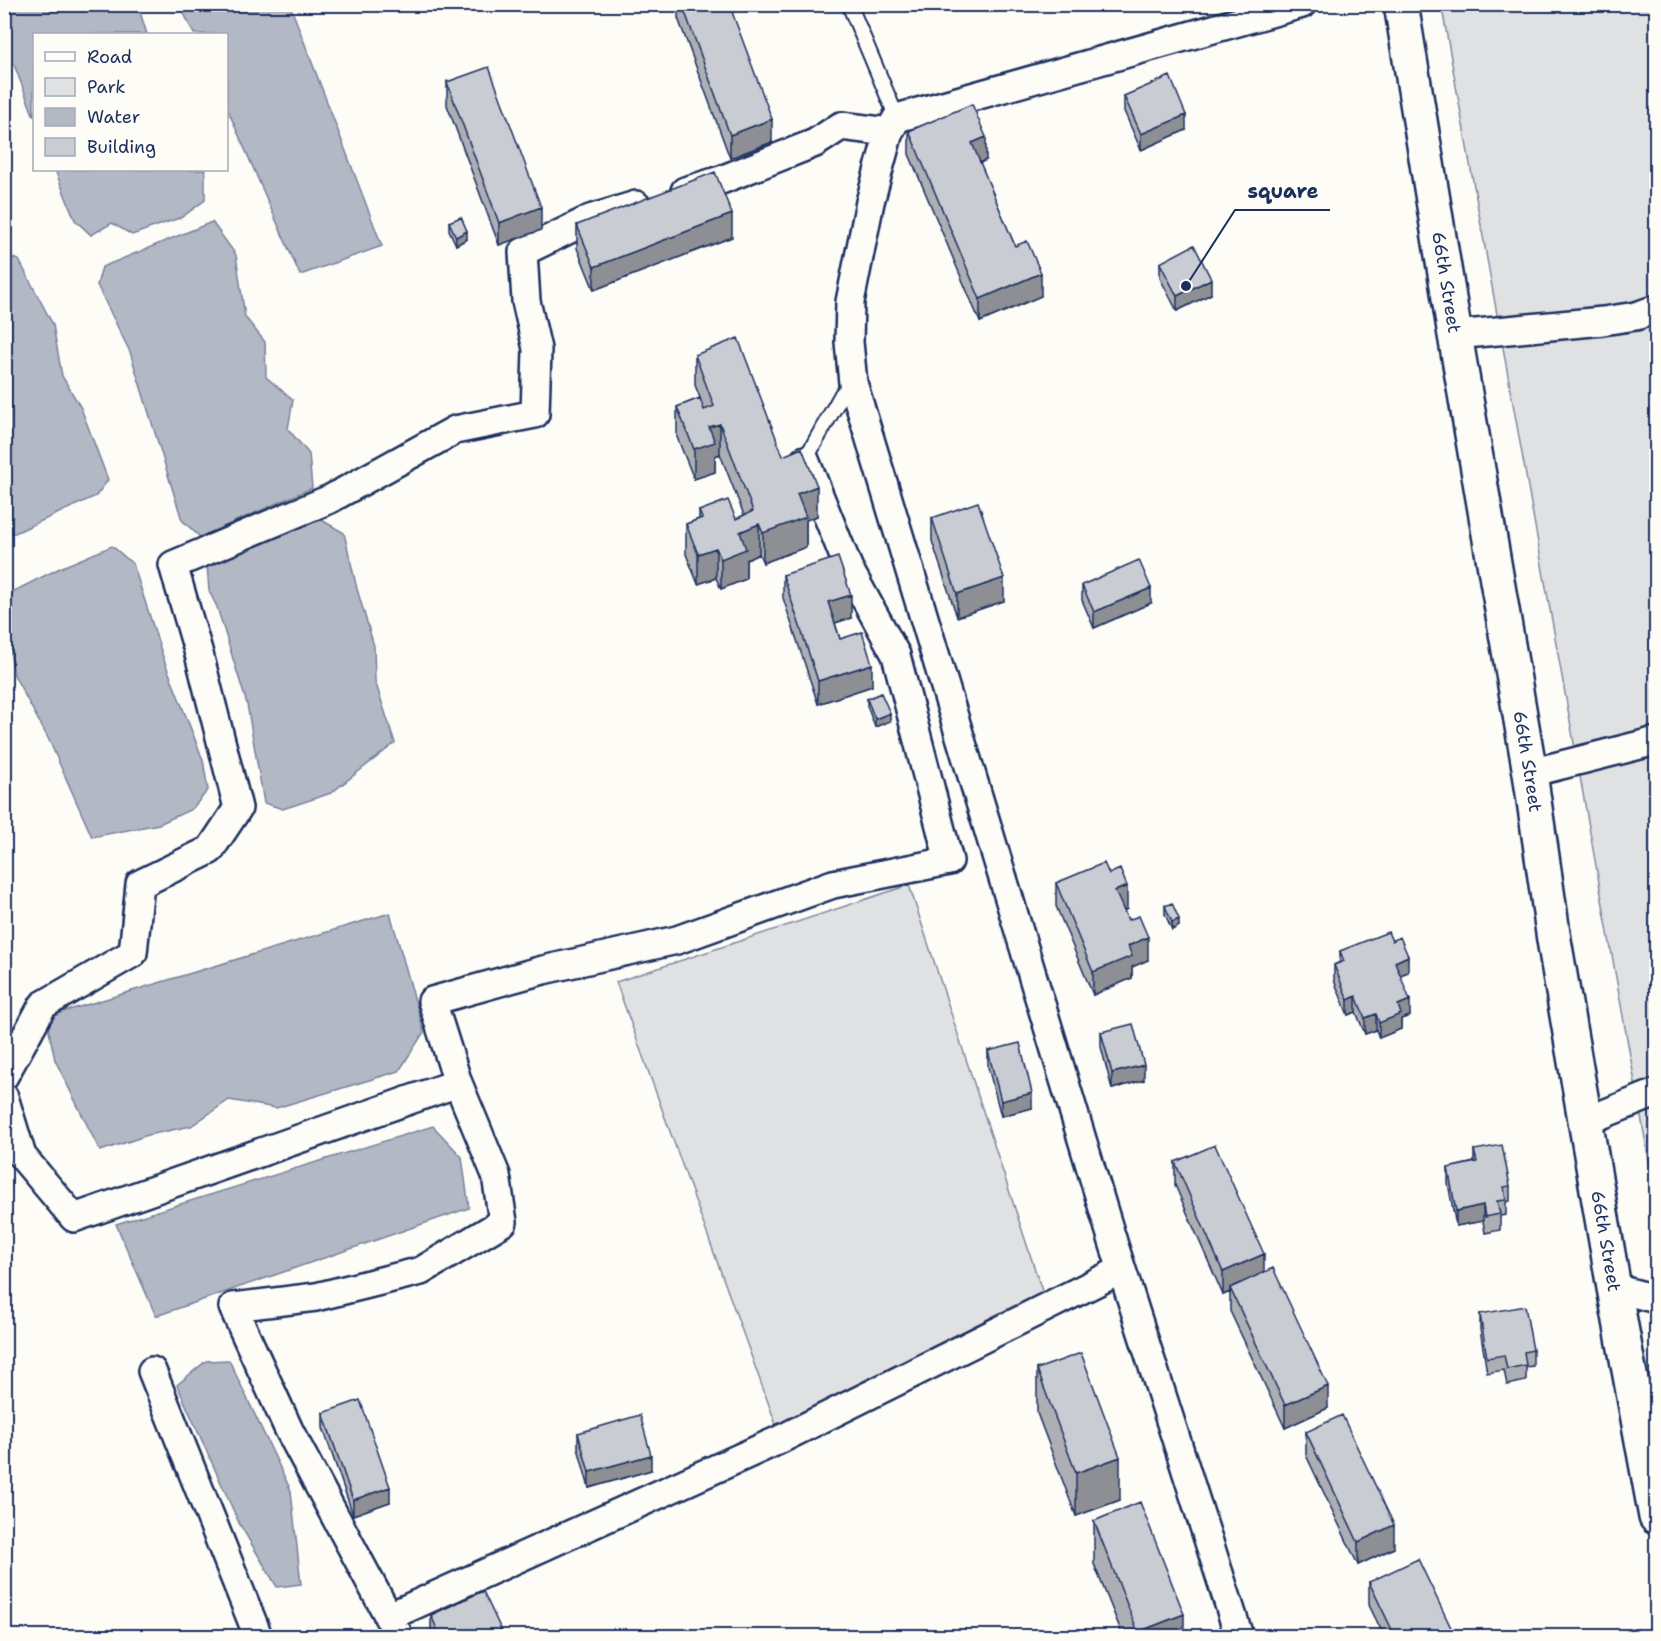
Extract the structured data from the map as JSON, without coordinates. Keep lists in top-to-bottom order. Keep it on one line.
{"streets":{"street":["66th Street"]},"places":["square"],"legend":["Road","Park","Water","Building"]}
